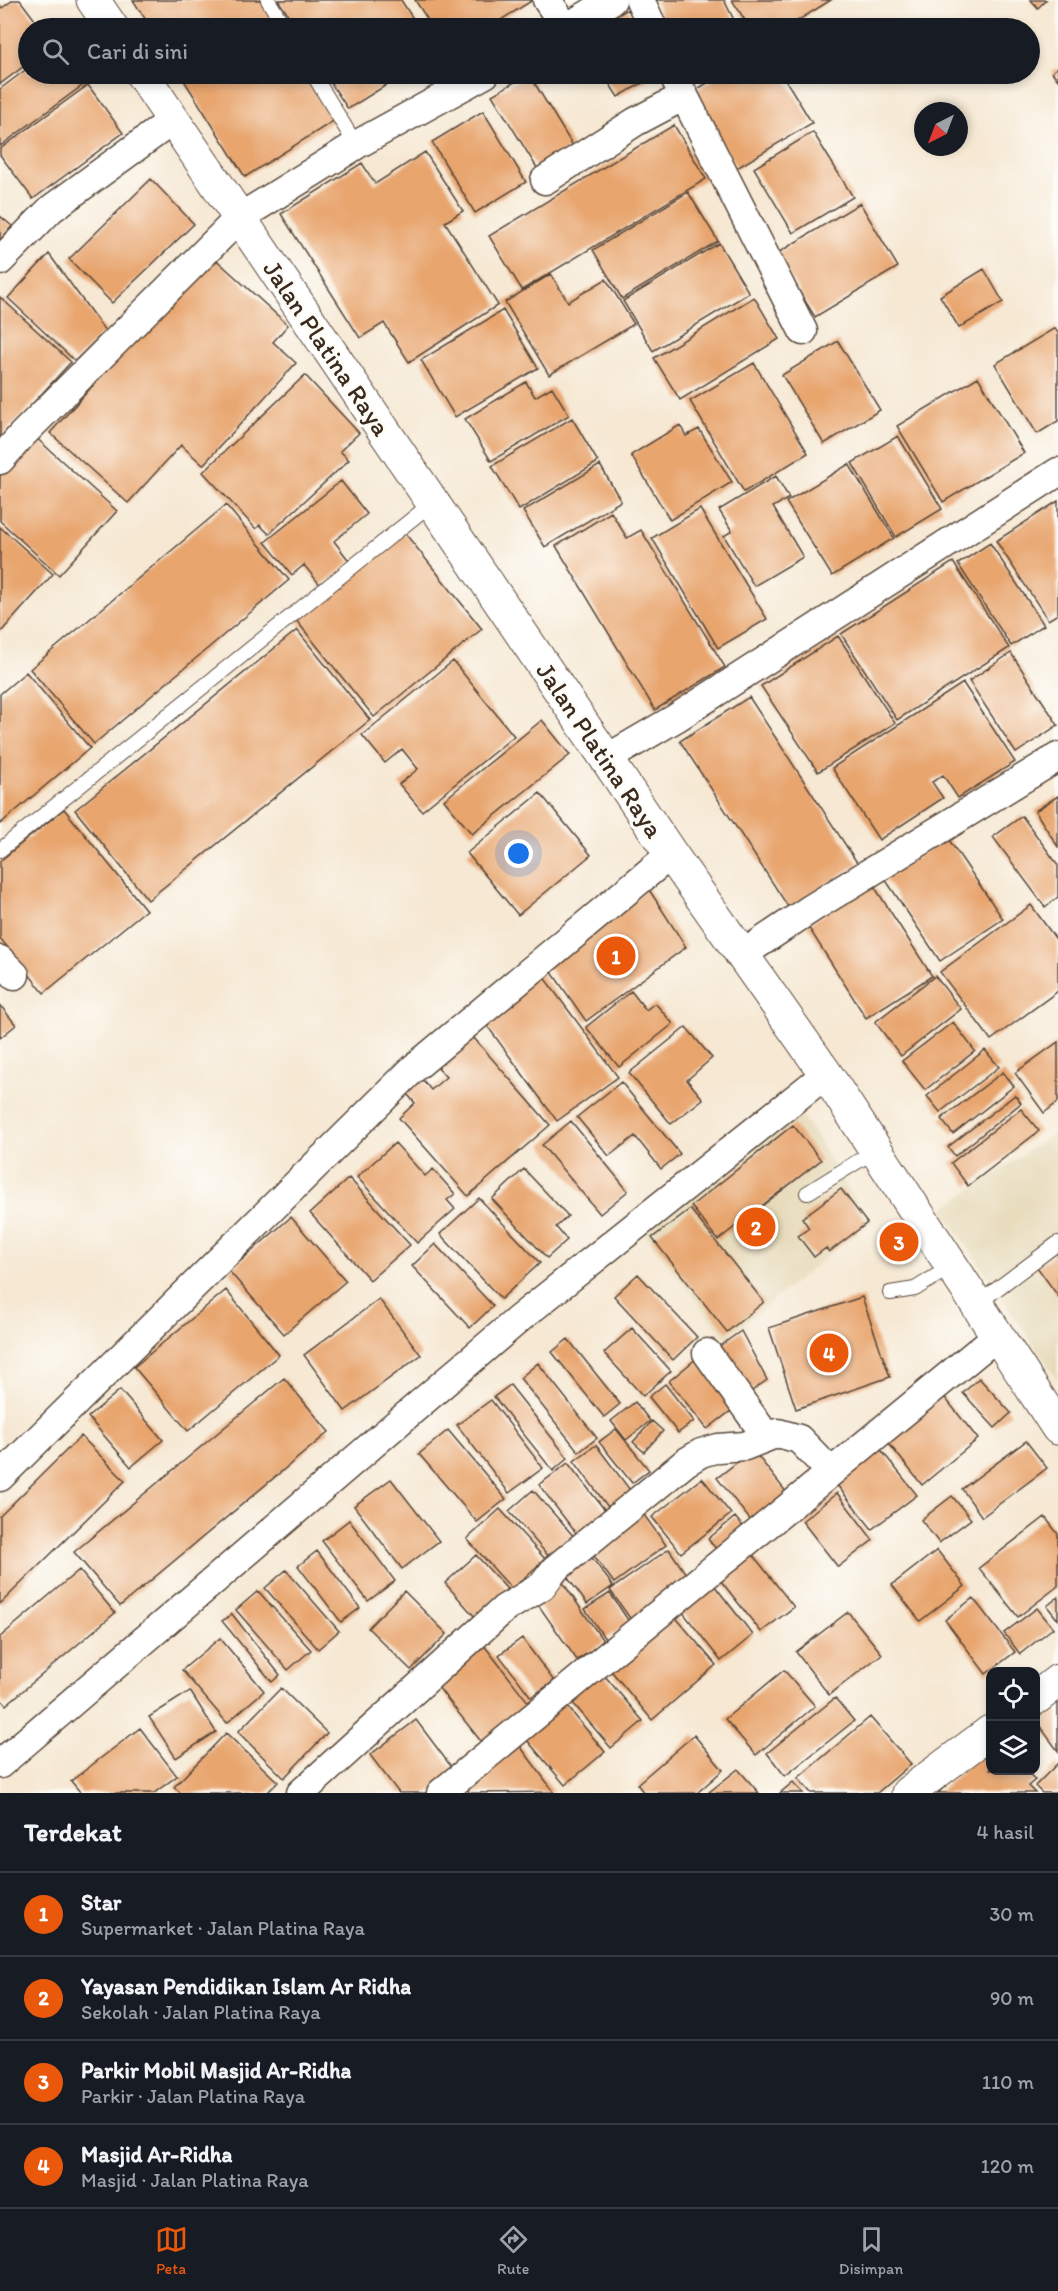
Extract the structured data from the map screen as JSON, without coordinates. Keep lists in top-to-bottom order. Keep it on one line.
{"streets":{"main road":["Jalan Platina Raya"]},"north":"bottom left","page":{"search":"Cari di sini","pins":["1","2","3","4"],"heading":["Terdekat","4 hasil"],"list":[{"mark":"1","name":"Star","note":"Supermarket · Jalan Platina Raya","value":"30 m"},{"mark":"2","name":"Yayasan Pendidikan Islam Ar Ridha","note":"Sekolah · Jalan Platina Raya","value":"90 m"},{"mark":"3","name":"Parkir Mobil Masjid Ar-Ridha","note":"Parkir · Jalan Platina Raya","value":"110 m"},{"mark":"4","name":"Masjid Ar-Ridha","note":"Masjid · Jalan Platina Raya","value":"120 m"}],"nav":["Peta","Rute","Disimpan"]}}
